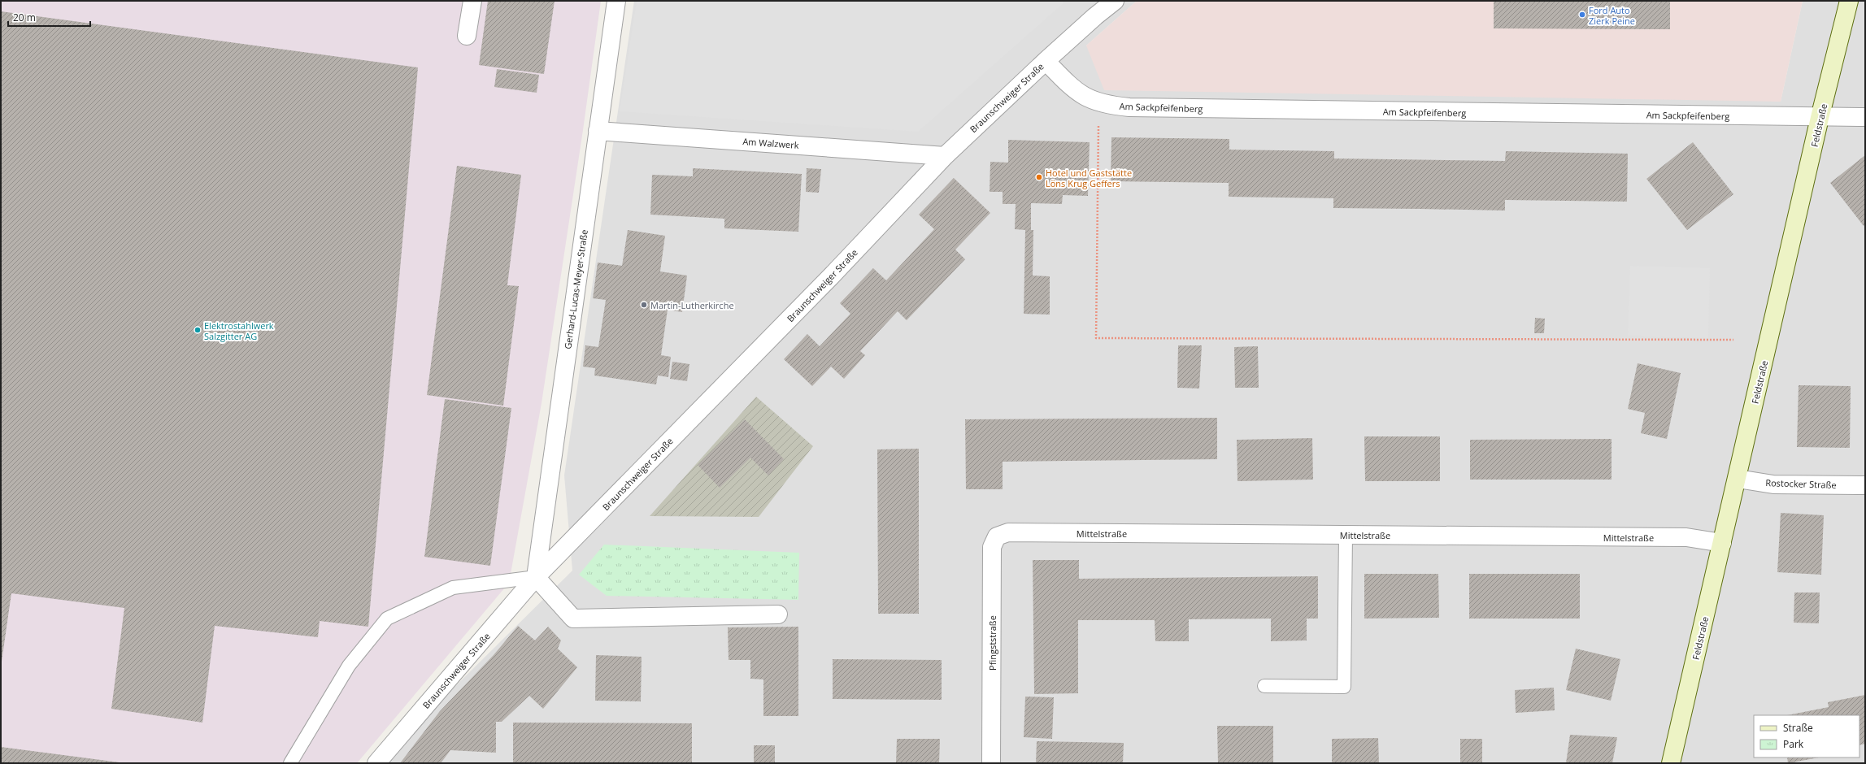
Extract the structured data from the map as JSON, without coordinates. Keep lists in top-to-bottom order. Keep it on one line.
{"streets":{"street":["Braunschweiger Straße","Am Sackpfeifenberg","Feldstraße","Am Walzwerk","Gerhard-Lucas-Meyer-Straße","Rostocker Straße","Mittelstraße","Pfingststraße"]},"crossings":[["Braunschweiger Straße","Am Sackpfeifenberg"],["Braunschweiger Straße","Am Walzwerk"],["Braunschweiger Straße","Gerhard-Lucas-Meyer-Straße"],["Am Sackpfeifenberg","Feldstraße"],["Feldstraße","Rostocker Straße"],["Feldstraße","Mittelstraße"],["Am Walzwerk","Gerhard-Lucas-Meyer-Straße"],["Mittelstraße","Pfingststraße"]],"places":["Ford Auto Zierk Peine","Hotel und Gaststätte Löns Krug Geffers","Martin-Lutherkirche","Elektrostahlwerk Salzgitter AG"],"legend":["Straße","Park"],"scale_bar":"20 m"}
